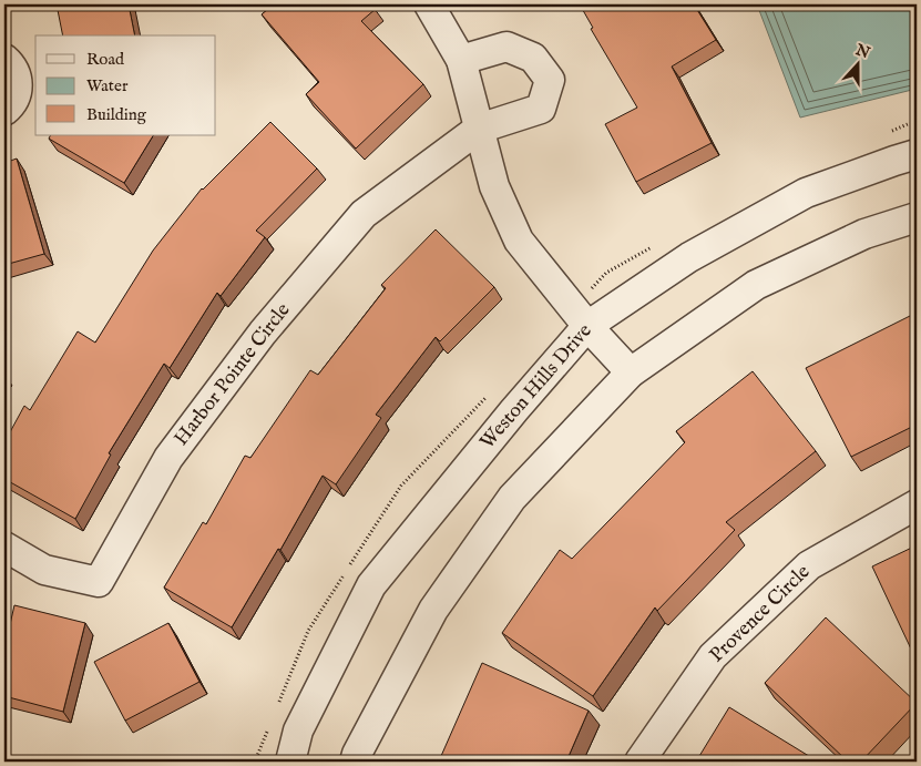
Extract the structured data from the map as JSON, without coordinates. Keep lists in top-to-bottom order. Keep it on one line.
{"streets":{"street":["Harbor Pointe Circle","Weston Hills Drive","Provence Circle"]},"legend":["Road","Water","Building"],"north":"top"}
